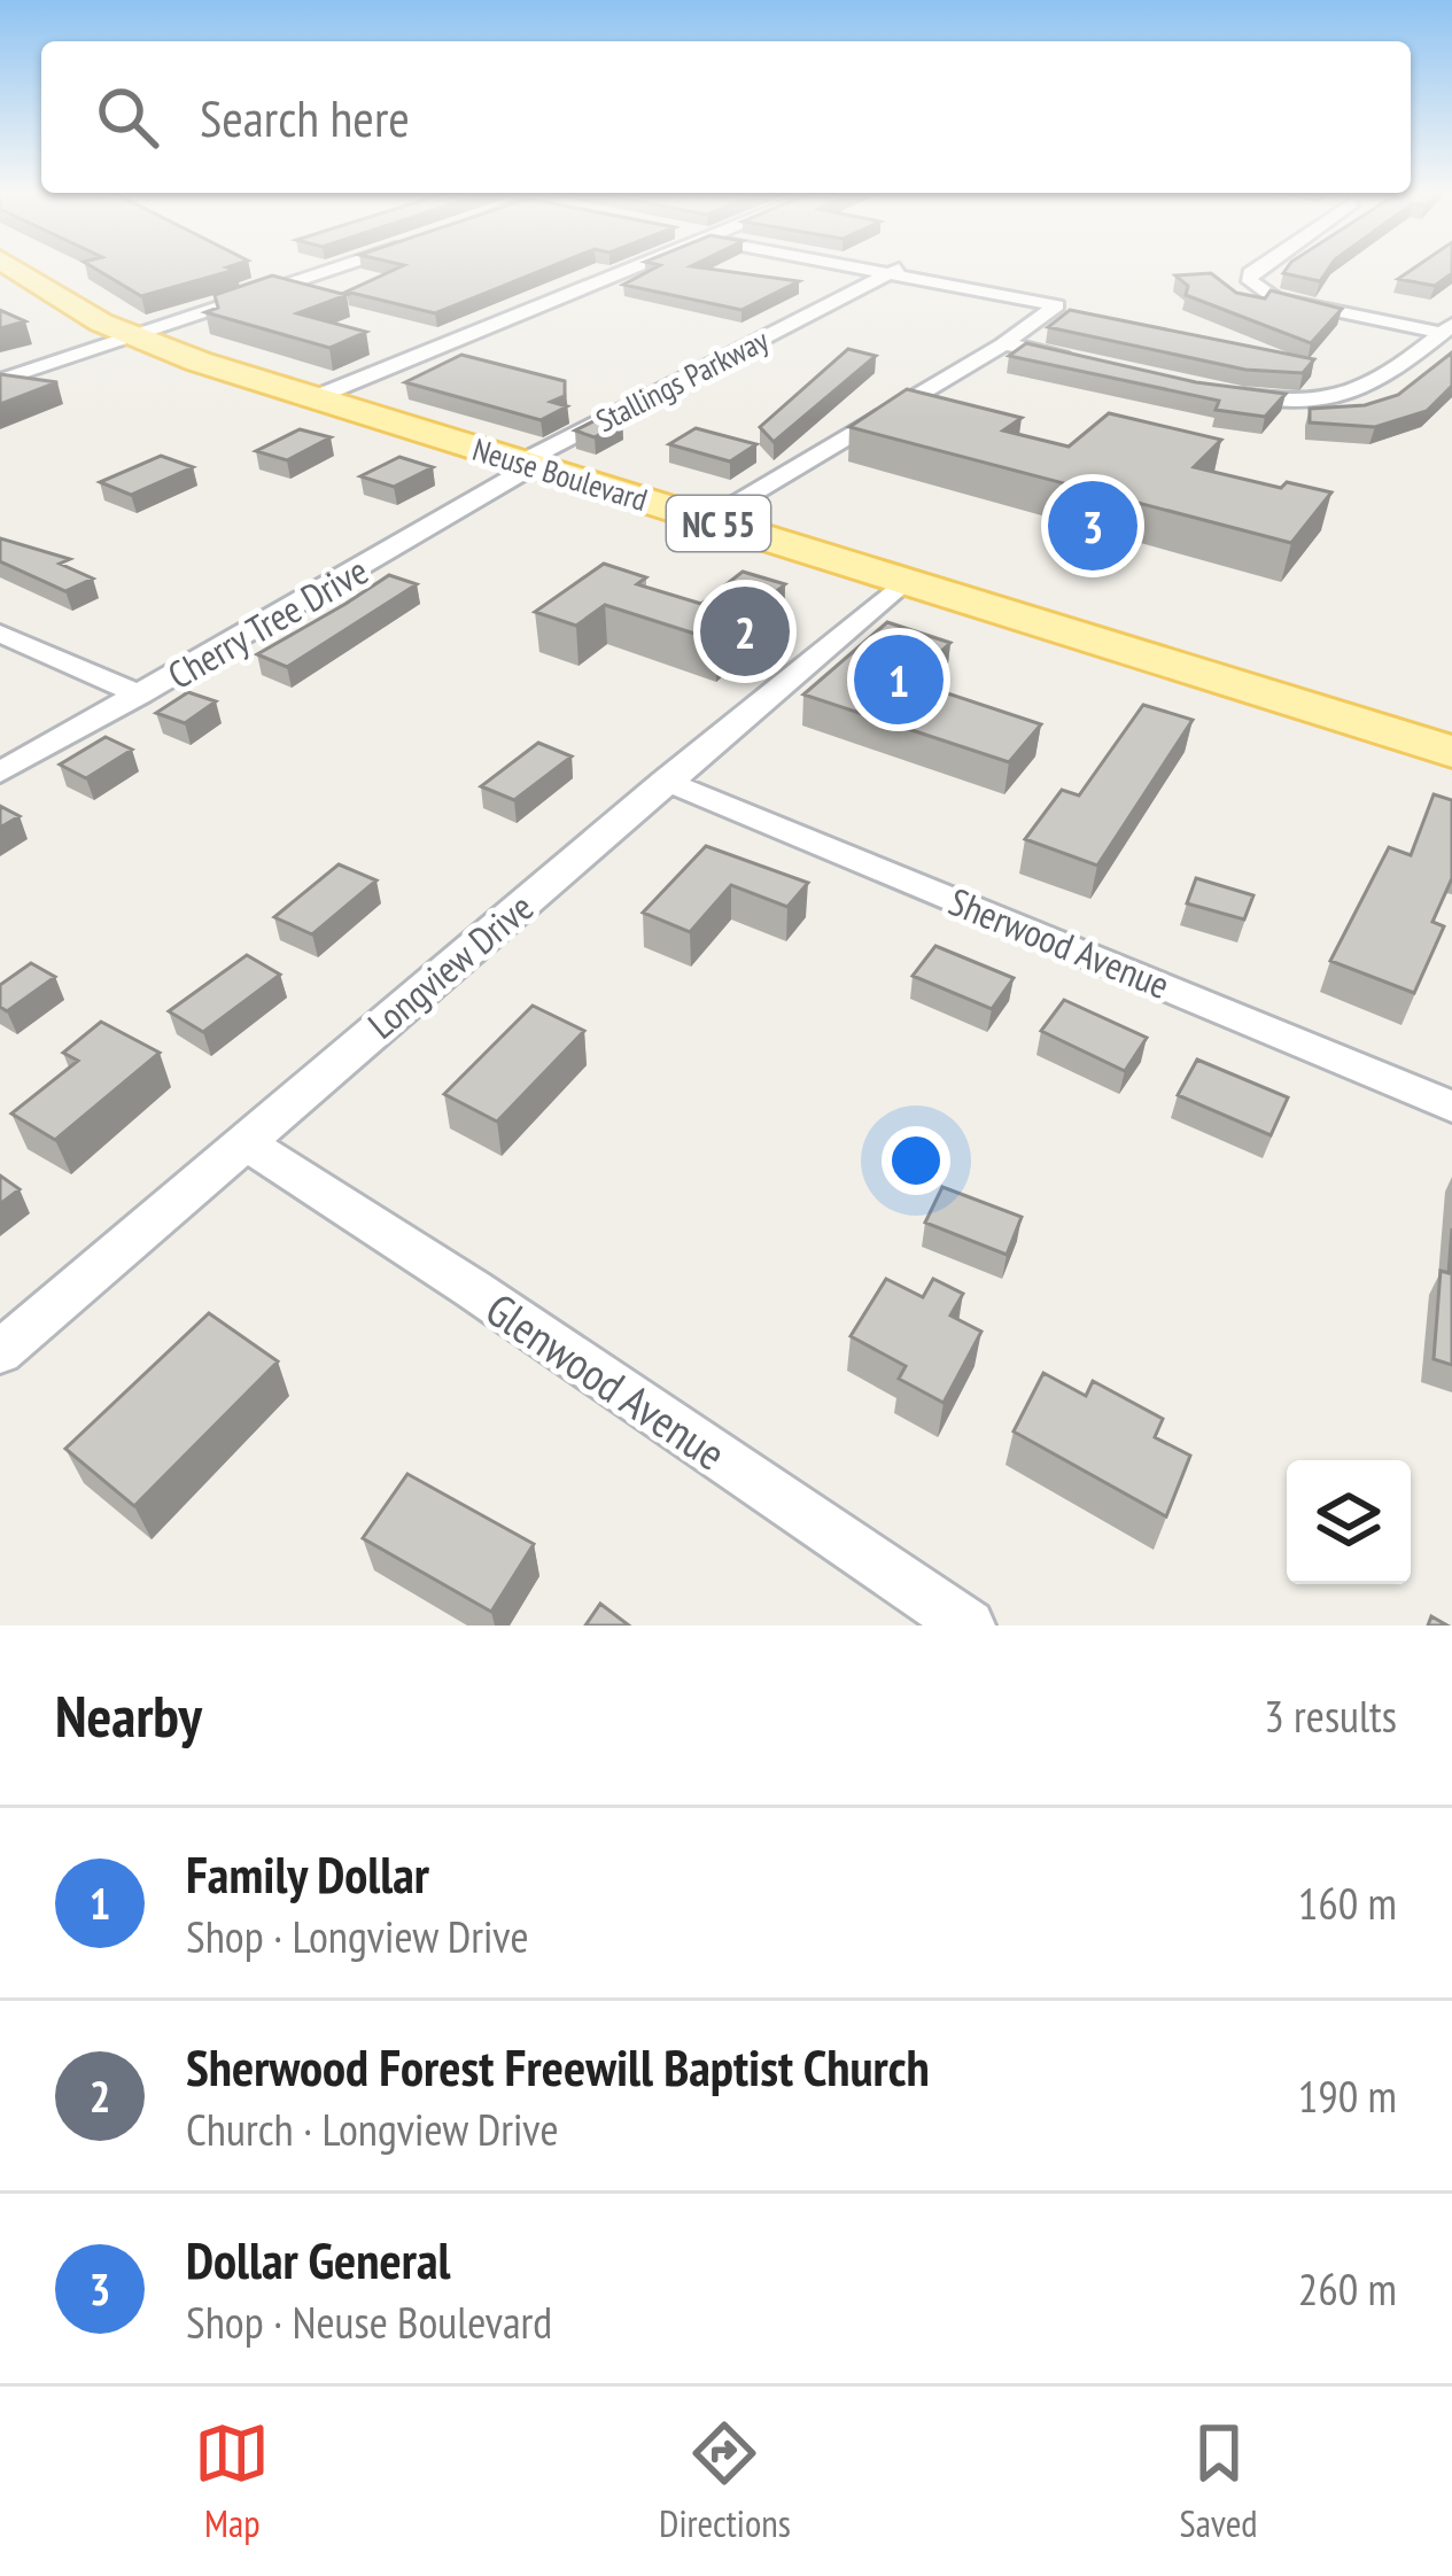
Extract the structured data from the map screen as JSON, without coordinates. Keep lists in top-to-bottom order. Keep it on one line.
{"streets":{"main road":["Neuse Boulevard","NC 55"],"street":["Stallings Parkway","Cherry Tree Drive","Sherwood Avenue","Longview Drive","Glenwood Avenue"]},"crossings":[["Stallings Parkway","Neuse Boulevard"],["Stallings Parkway","Cherry Tree Drive"],["Neuse Boulevard","Cherry Tree Drive"],["Neuse Boulevard","Longview Drive"],["Sherwood Avenue","Longview Drive"],["Longview Drive","Glenwood Avenue"]],"page":{"search":"Search here","pins":["3","2","1"],"heading":["Nearby","3 results"],"list":[{"mark":"1","name":"Family Dollar","note":"Shop · Longview Drive","value":"160 m"},{"mark":"2","name":"Sherwood Forest Freewill Baptist Church","note":"Church · Longview Drive","value":"190 m"},{"mark":"3","name":"Dollar General","note":"Shop · Neuse Boulevard","value":"260 m"}],"nav":["Map","Directions","Saved"]}}
